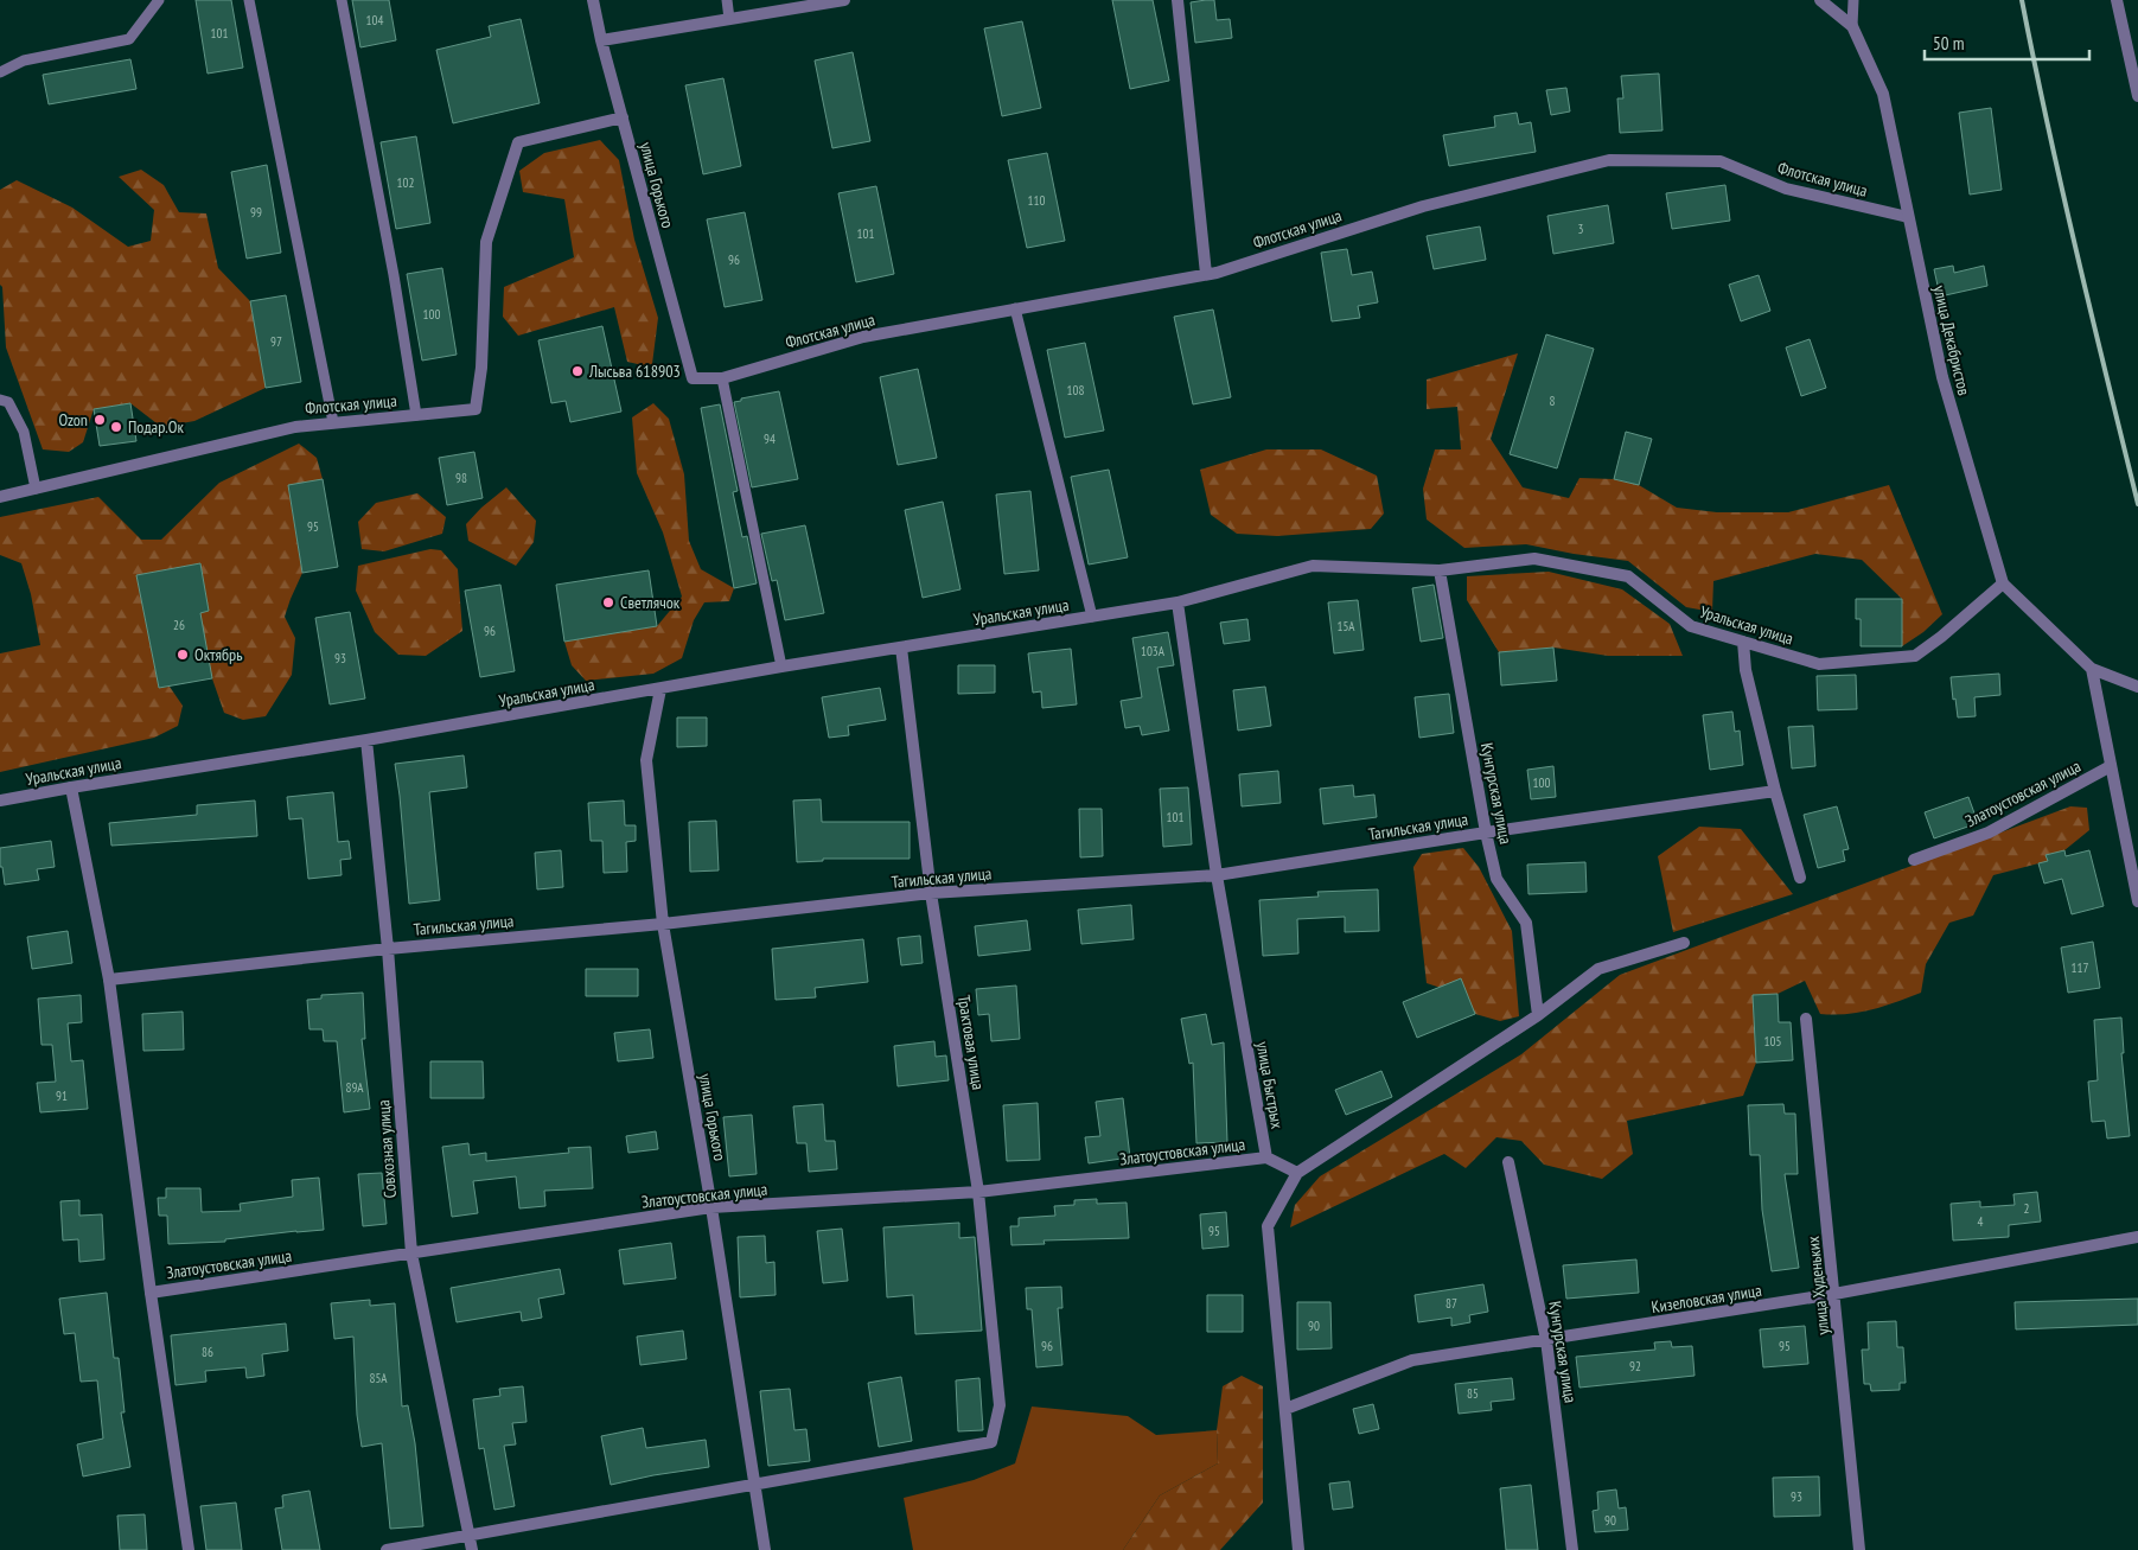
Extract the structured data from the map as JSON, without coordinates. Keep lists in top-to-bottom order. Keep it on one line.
{"streets":{"street":["Флотская улица","улица Горького","улица Декабристов","Уральская улица","Кунгурская улица","Златоустовская улица","Тагильская улица","Трактовая улица","улица Быстрых","Совхозная улица","улица Худеньких","Кизеловская улица"]},"crossings":[["Флотская улица","улица Горького"],["Флотская улица","улица Декабристов"],["улица Горького","Уральская улица"],["улица Горького","Златоустовская улица"],["улица Горького","Тагильская улица"],["улица Горького","Трактовая улица"],["улица Декабристов","Уральская улица"],["Уральская улица","Кунгурская улица"],["Уральская улица","Трактовая улица"],["Уральская улица","улица Быстрых"],["Уральская улица","Совхозная улица"],["Кунгурская улица","Тагильская улица"],["Кунгурская улица","Кизеловская улица"],["Златоустовская улица","Трактовая улица"],["Златоустовская улица","улица Быстрых"],["Златоустовская улица","Совхозная улица"],["Тагильская улица","Трактовая улица"],["Тагильская улица","улица Быстрых"],["Тагильская улица","Совхозная улица"],["улица Худеньких","Кизеловская улица"]],"places":["Лысьва 618903","Ozon","Подар.Ок","Светлячок","Октябрь"],"house_numbers":["104","101","102","110","99","3","101","96","100","97","108","8","94","98","95","26","15А","96","103А","93","100","101","117","105","89А","91","2","4","95","87","90","96","95","86","92","85А","85","93","90"],"scale_bar":"50 m"}
